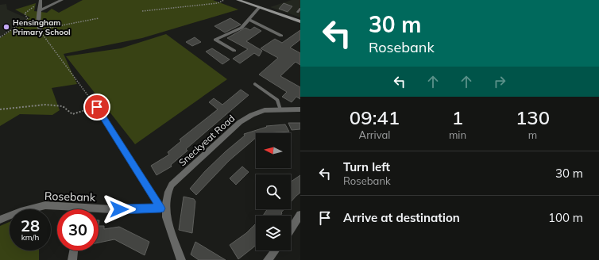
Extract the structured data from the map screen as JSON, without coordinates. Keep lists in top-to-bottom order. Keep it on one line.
{"streets":{"street":["Sneckyeat Road","Rosebank"]},"crossings":[["Sneckyeat Road","Rosebank"]],"places":["Hensingham Primary School"],"north":"left","page":{"turn":["30 m","Rosebank"],"eta":["09:41","Arrival","1","min","130","m"],"list":[{"name":"Turn left","note":"Rosebank","value":"30 m"},{"name":"Arrive at destination","value":"100 m"}],"speed":"28 km/h","limit":"30"}}
